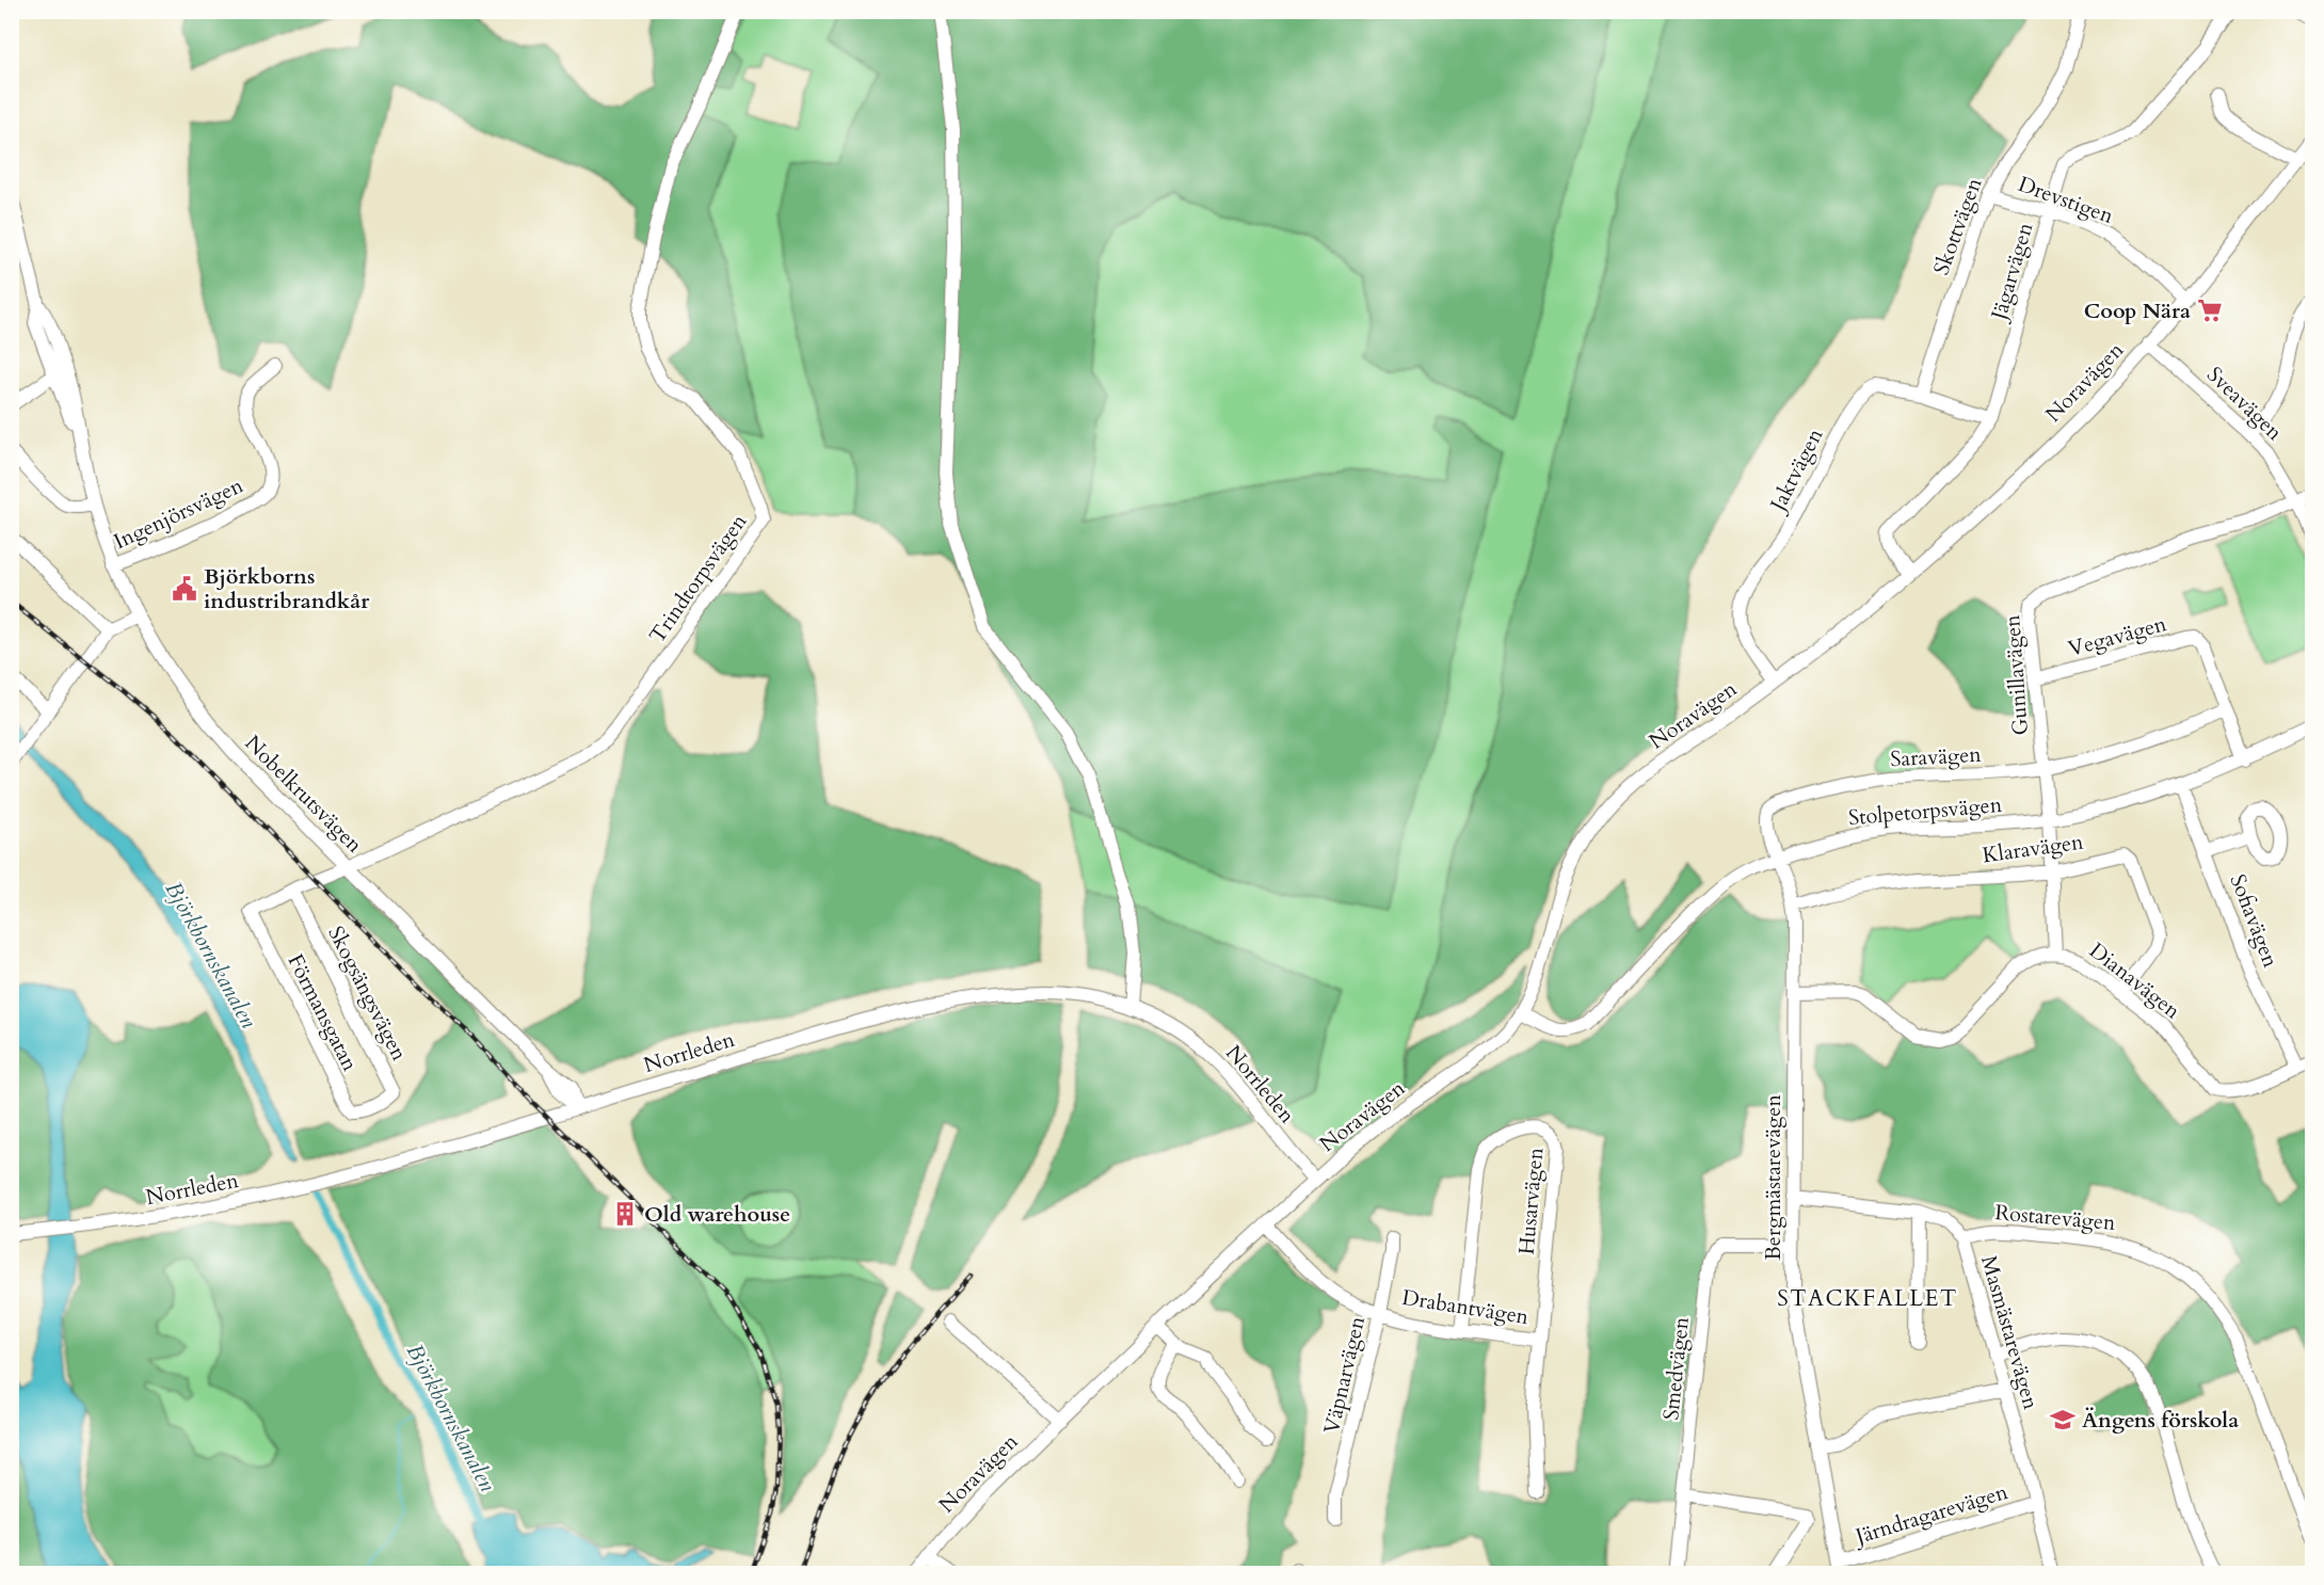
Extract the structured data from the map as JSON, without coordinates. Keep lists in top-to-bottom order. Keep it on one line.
{"streets":{"street":["Drevstigen","Skottvägen","Jägarvägen","Noravägen","Sveavägen","Jaktvägen","Ingenjörsvägen","Trindtorpsvägen","Vegavägen","Gunillavägen","Saravägen","Nobelkrutsvägen","Stolpetorpsvägen","Klaravägen","Sofiavägen","Dianavägen","Skogsängsvägen","Förmansgatan","Norrleden","Bergmästarevägen","Husarvägen","Rostarevägen","Drabantvägen","Masmästarevägen","Smedvägen","Väpnarvägen","Järndragarevägen"]},"crossings":[["Drevstigen","Skottvägen"],["Drevstigen","Jägarvägen"],["Drevstigen","Noravägen"],["Skottvägen","Jaktvägen"],["Jägarvägen","Noravägen"],["Jägarvägen","Jaktvägen"],["Noravägen","Sveavägen"],["Noravägen","Jaktvägen"],["Noravägen","Stolpetorpsvägen"],["Noravägen","Norrleden"],["Noravägen","Drabantvägen"],["Sveavägen","Gunillavägen"],["Ingenjörsvägen","Nobelkrutsvägen"],["Trindtorpsvägen","Nobelkrutsvägen"],["Trindtorpsvägen","Skogsängsvägen"],["Trindtorpsvägen","Förmansgatan"],["Vegavägen","Gunillavägen"],["Vegavägen","Saravägen"],["Vegavägen","Stolpetorpsvägen"],["Gunillavägen","Saravägen"],["Gunillavägen","Stolpetorpsvägen"],["Gunillavägen","Klaravägen"],["Gunillavägen","Dianavägen"],["Saravägen","Stolpetorpsvägen"],["Saravägen","Bergmästarevägen"],["Nobelkrutsvägen","Norrleden"],["Stolpetorpsvägen","Sofiavägen"],["Stolpetorpsvägen","Bergmästarevägen"],["Klaravägen","Dianavägen"],["Klaravägen","Bergmästarevägen"],["Sofiavägen","Dianavägen"],["Dianavägen","Bergmästarevägen"],["Skogsängsvägen","Förmansgatan"],["Bergmästarevägen","Masmästarevägen"],["Bergmästarevägen","Smedvägen"],["Bergmästarevägen","Järndragarevägen"],["Husarvägen","Drabantvägen"],["Rostarevägen","Masmästarevägen"],["Drabantvägen","Väpnarvägen"],["Masmästarevägen","Järndragarevägen"]],"districts":["STACKFALLET"],"water":["Björkbornskanalen"],"places":{"supermarket":["Coop Nära"],"public building":["Björkborns industribrandkår"],"building":["Old warehouse"],"school or university":["Ängens förskola"]}}
